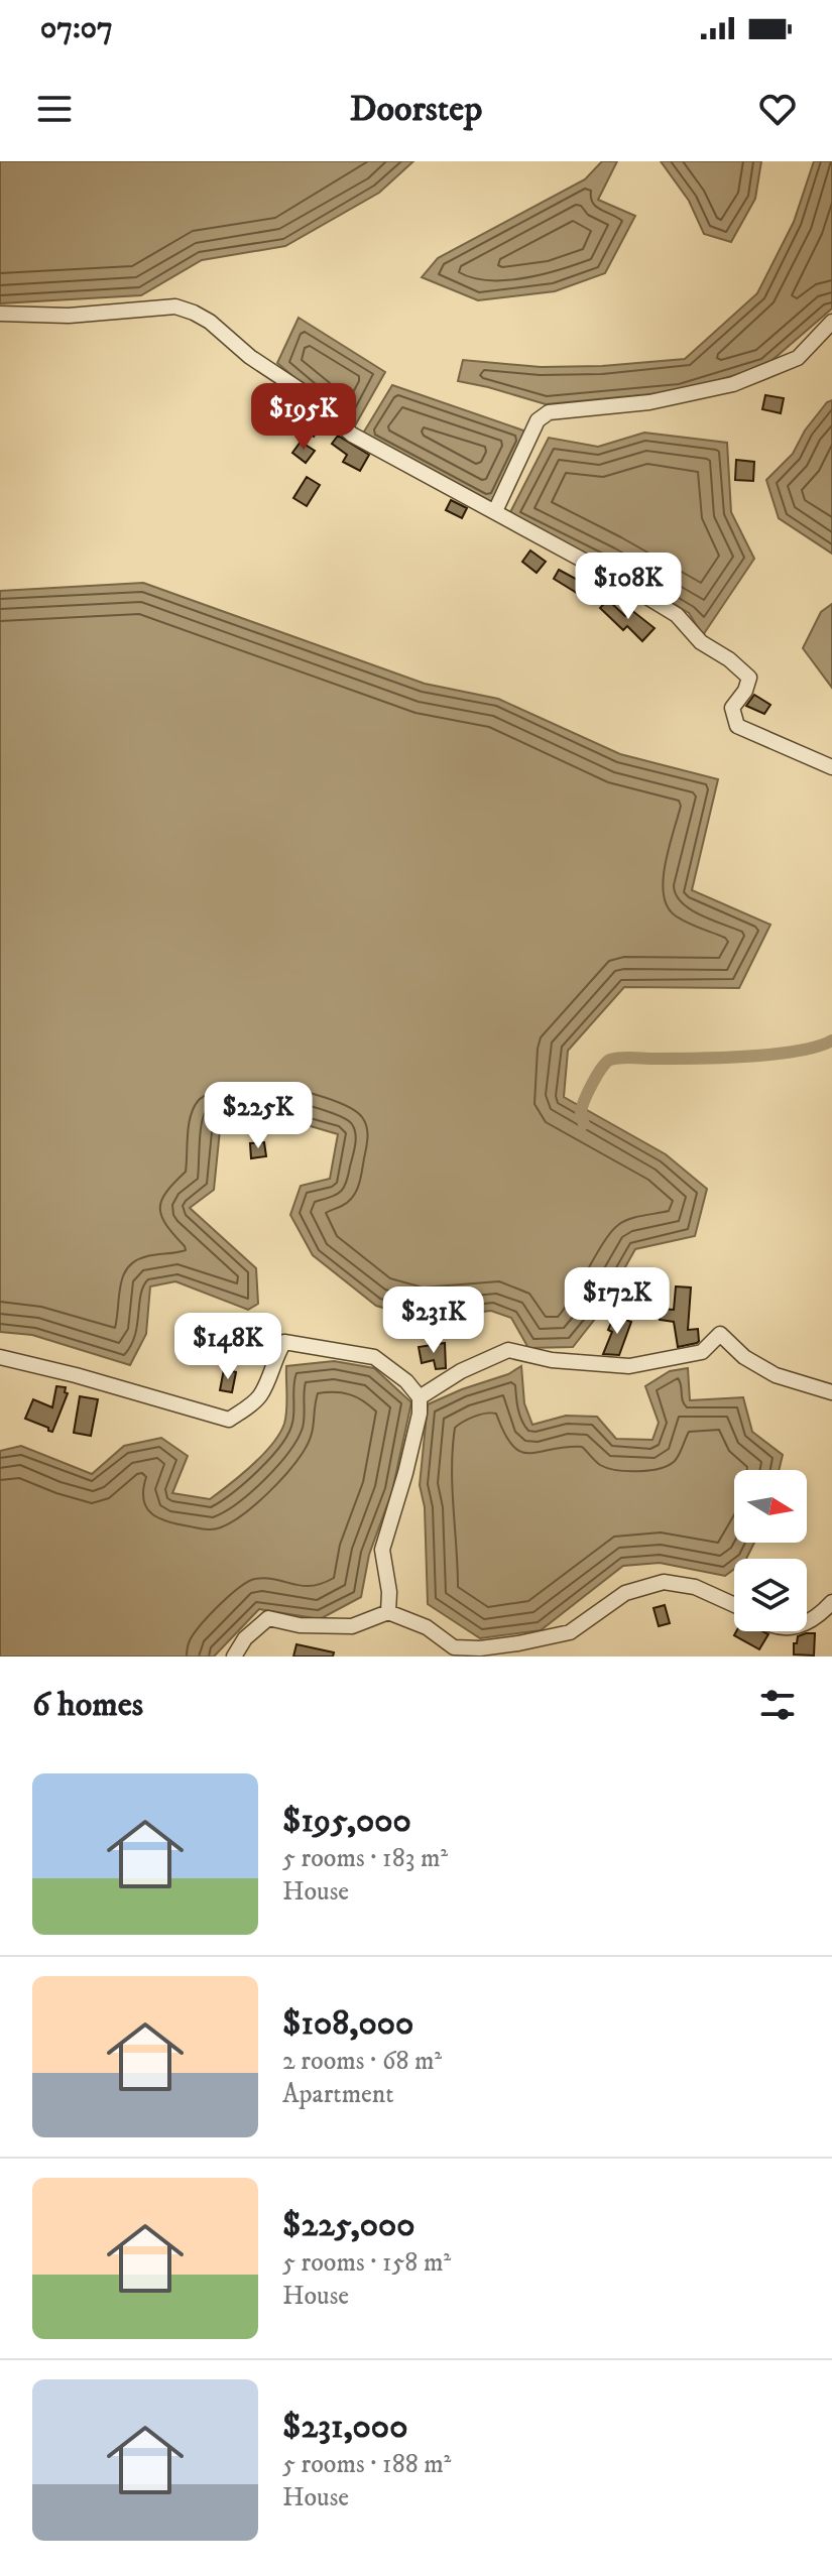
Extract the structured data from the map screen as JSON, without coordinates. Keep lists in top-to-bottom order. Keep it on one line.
{"north":"right","page":{"status":"07:07","header":"Doorstep","price":["$195K","$108K","$225K","$172K","$231K","$148K"],"heading":"6 homes","list":[{"name":"$195,000","note":"5 rooms · 183 m² · House"},{"name":"$108,000","note":"2 rooms · 68 m² · Apartment"},{"name":"$225,000","note":"5 rooms · 158 m² · House"},{"name":"$231,000","note":"5 rooms · 188 m² · House"}]}}
